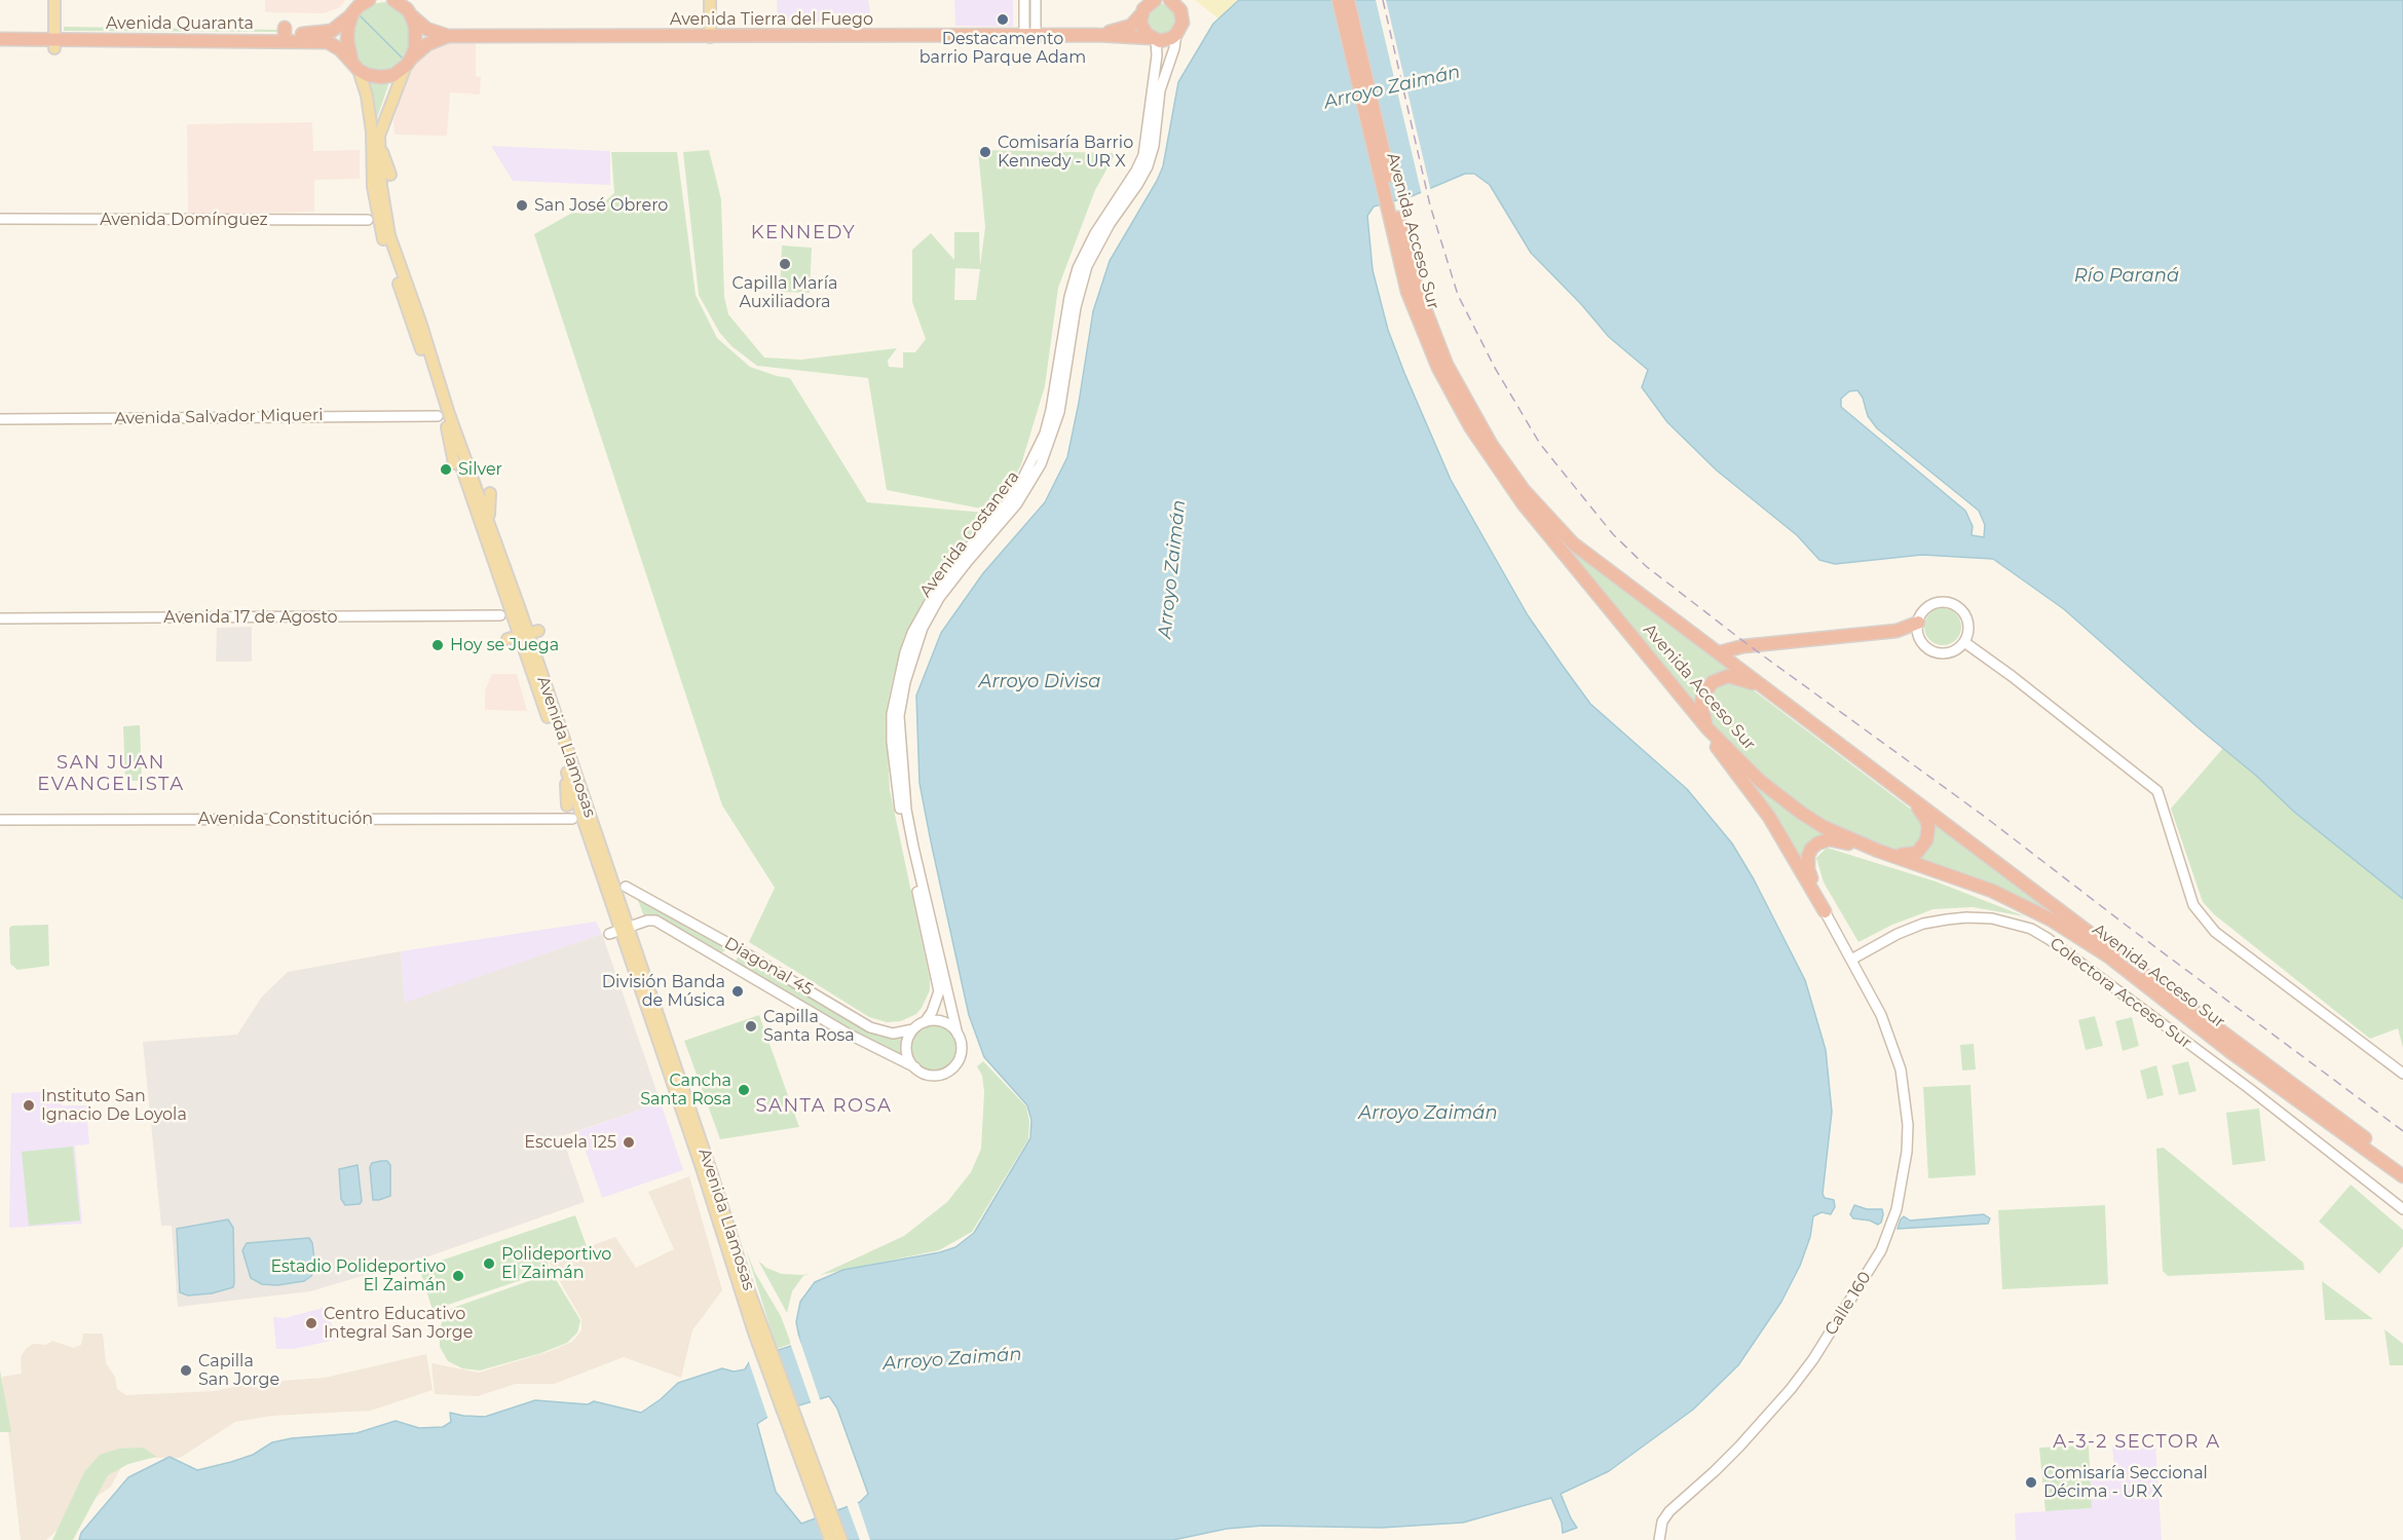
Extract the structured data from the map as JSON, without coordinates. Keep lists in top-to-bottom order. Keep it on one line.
{"streets":{"highway":["Avenida Tierra del Fuego","Avenida Quaranta","Avenida Acceso Sur"],"main road":["Avenida Domínguez","Avenida Salvador Miqueri","Avenida Costanera","Avenida 17 de Agosto","Avenida Llamosas","Avenida Constitución","Diagonal 45","Colectora Acceso Sur","Calle 160"]},"crossings":[["Avenida Tierra del Fuego","Avenida Quaranta"],["Avenida Tierra del Fuego","Avenida Costanera"],["Avenida Tierra del Fuego","Avenida Llamosas"],["Avenida Quaranta","Avenida Llamosas"],["Avenida Costanera","Diagonal 45"],["Avenida Llamosas","Diagonal 45"],["Colectora Acceso Sur","Calle 160"]],"districts":["KENNEDY","SAN JUAN EVANGELISTA","SANTA ROSA","A-3-2 SECTOR A"],"water":["Arroyo Zaimán","Río Paraná","Arroyo Divisa"],"places":["Destacamento barrio Parque Adam","Comisaría Barrio Kennedy - UR X","San José Obrero","Capilla María Auxiliadora","Silver","Hoy se Juega","División Banda de Música","Capilla Santa Rosa","Cancha Santa Rosa","Instituto San Ignacio De Loyola","Escuela 125","Polideportivo El Zaimán","Estadio Polideportivo El Zaimán","Centro Educativo Integral San Jorge","Capilla San Jorge","Comisaría Seccional Décima - UR X"]}
